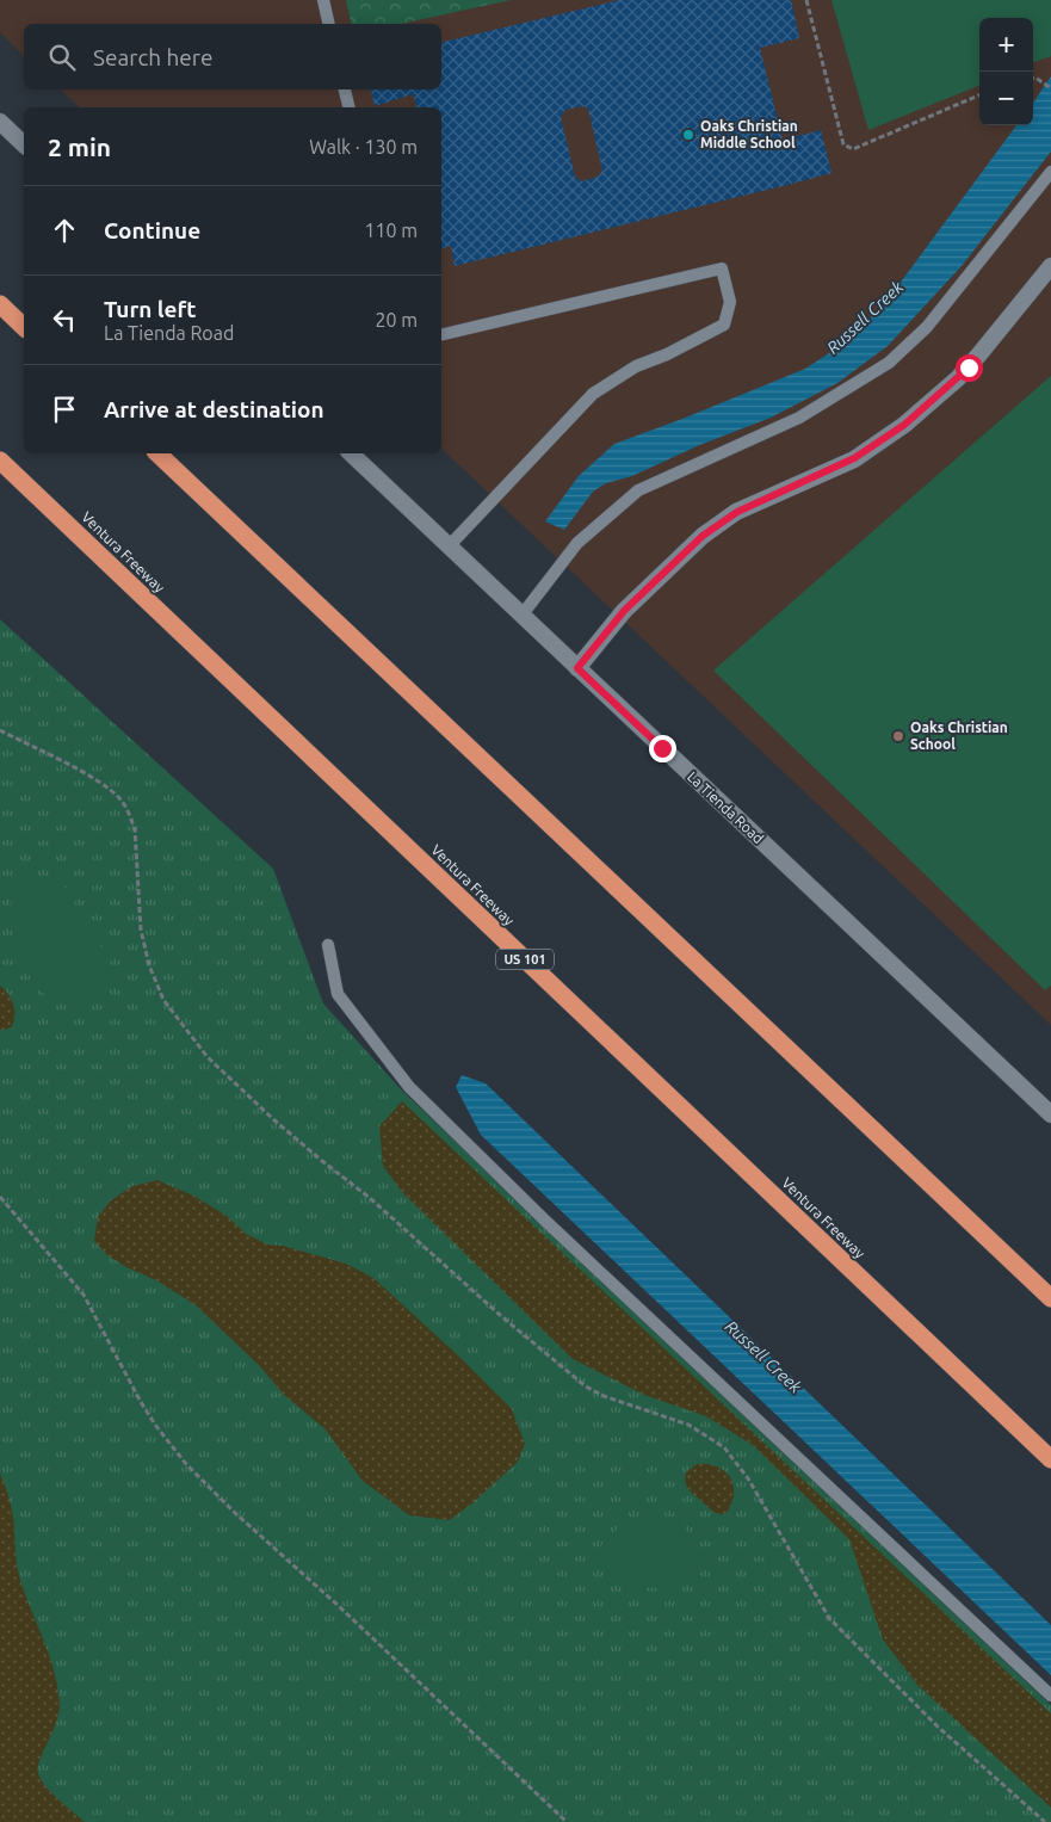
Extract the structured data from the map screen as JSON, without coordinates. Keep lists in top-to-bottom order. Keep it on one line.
{"streets":{"highway":["Ventura Freeway","US 101"],"street":["La Tienda Road"]},"water":["Russell Creek"],"places":["Oaks Christian Middle School","Oaks Christian School"],"page":{"map_buttons":["+","−"],"search":"Search here","heading":["2 min","Walk · 130 m"],"list":[["Continue","110 m"],["Turn left","La Tienda Road","20 m"],"Arrive at destination"]}}
